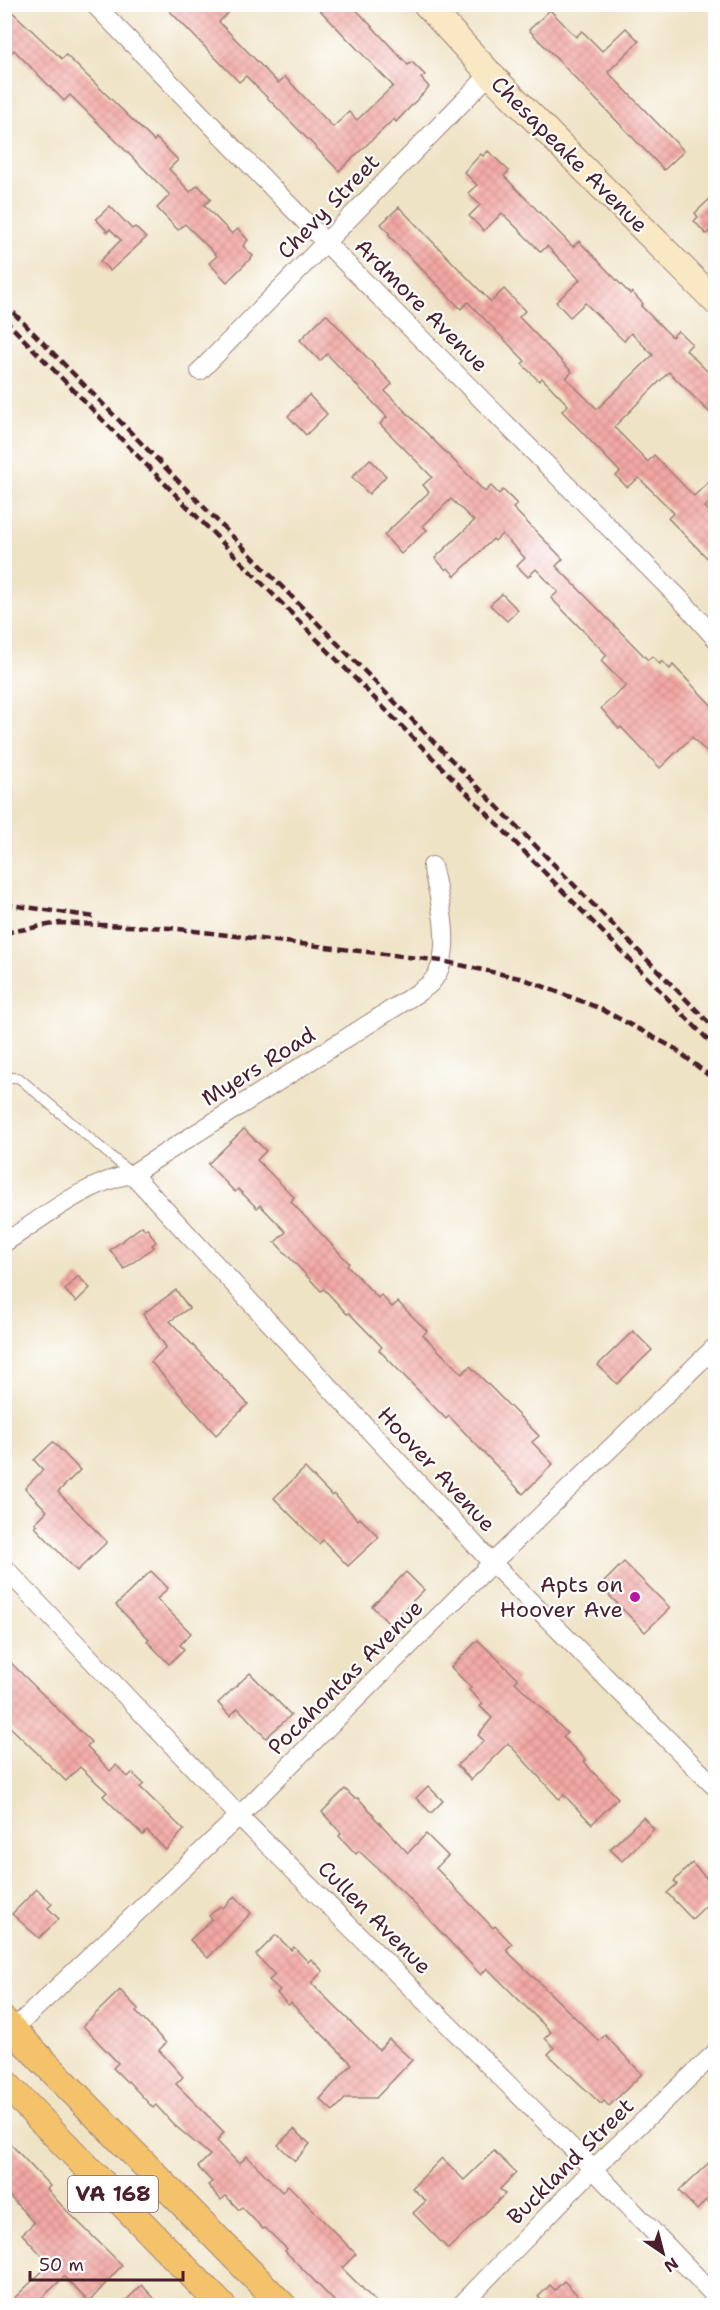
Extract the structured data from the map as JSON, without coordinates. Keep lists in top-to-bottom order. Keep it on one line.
{"streets":{"main road":["VA 168"],"street":["Chesapeake Avenue","Chevy Street","Ardmore Avenue","Myers Road","Hoover Avenue","Pocahontas Avenue","Cullen Avenue","Buckland Street"]},"crossings":[["Chesapeake Avenue","Chevy Street"],["Chevy Street","Ardmore Avenue"],["Myers Road","Hoover Avenue"],["Hoover Avenue","Pocahontas Avenue"],["Pocahontas Avenue","Cullen Avenue"],["Pocahontas Avenue","VA 168"],["Cullen Avenue","Buckland Street"]],"places":["Apts on Hoover Ave"],"scale_bar":"50 m","north":"bottom right"}
